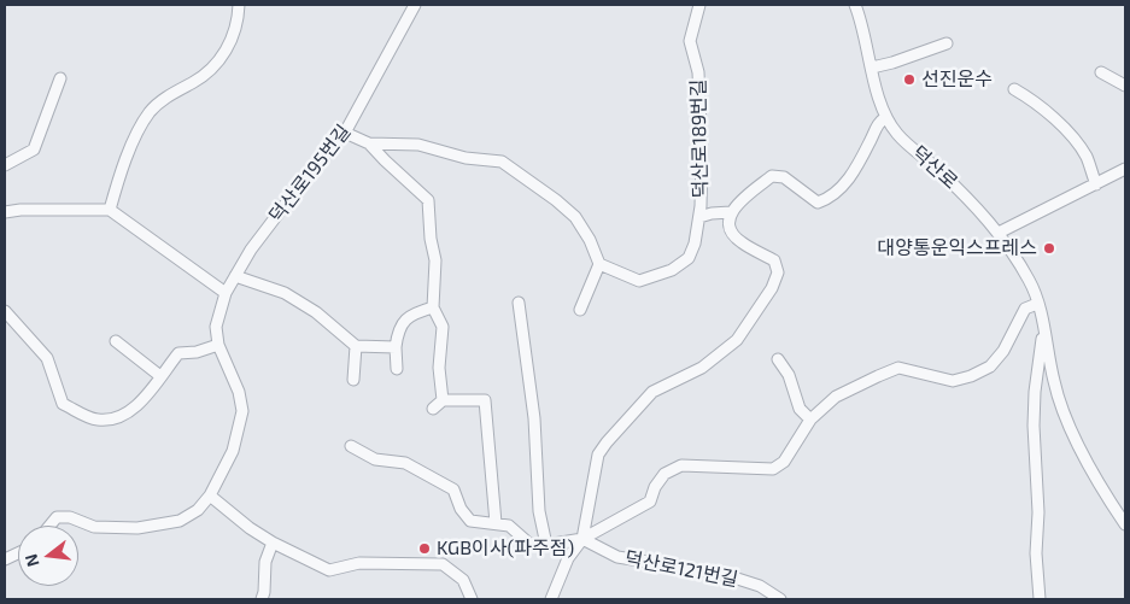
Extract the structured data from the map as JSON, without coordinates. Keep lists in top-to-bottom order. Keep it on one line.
{"streets":{"street":["덕산로189번길","덕산로","덕산로195번길","덕산로121번길"]},"places":["선진운수","대양통운익스프레스","KGB이사(파주점)"],"north":"left"}
